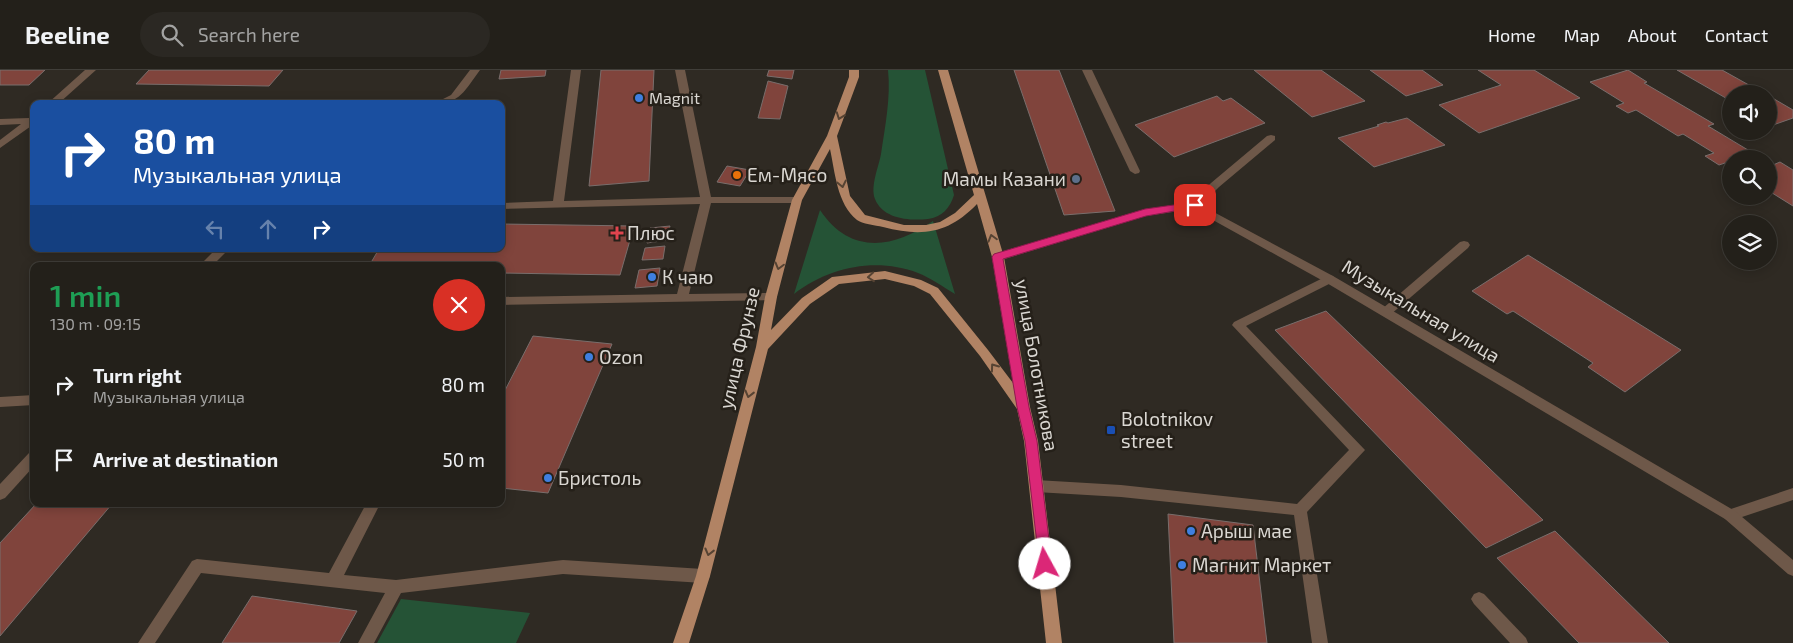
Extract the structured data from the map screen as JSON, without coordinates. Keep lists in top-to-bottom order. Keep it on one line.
{"streets":{"main road":["улица Фрунзе","улица Болотникова"],"street":["Музыкальная улица"]},"one_way":["улица Фрунзе"],"places":{"other":["Magnit","Ем-Мясо","Мамы Казани","К чаю","Ozon","Бристоль","Арыш мае","Магнит Маркет"],"health":["Плюс"],"transit":["Bolotnikov street"]},"page":{"header":"Beeline","search":"Search here","nav":["Home","Map","About","Contact"],"turn":["80 m","Музыкальная улица"],"heading":["1 min","130 m · 09:15"],"list":[{"name":"Turn right","note":"Музыкальная улица","value":"80 m"},{"name":"Arrive at destination","value":"50 m"}]}}
